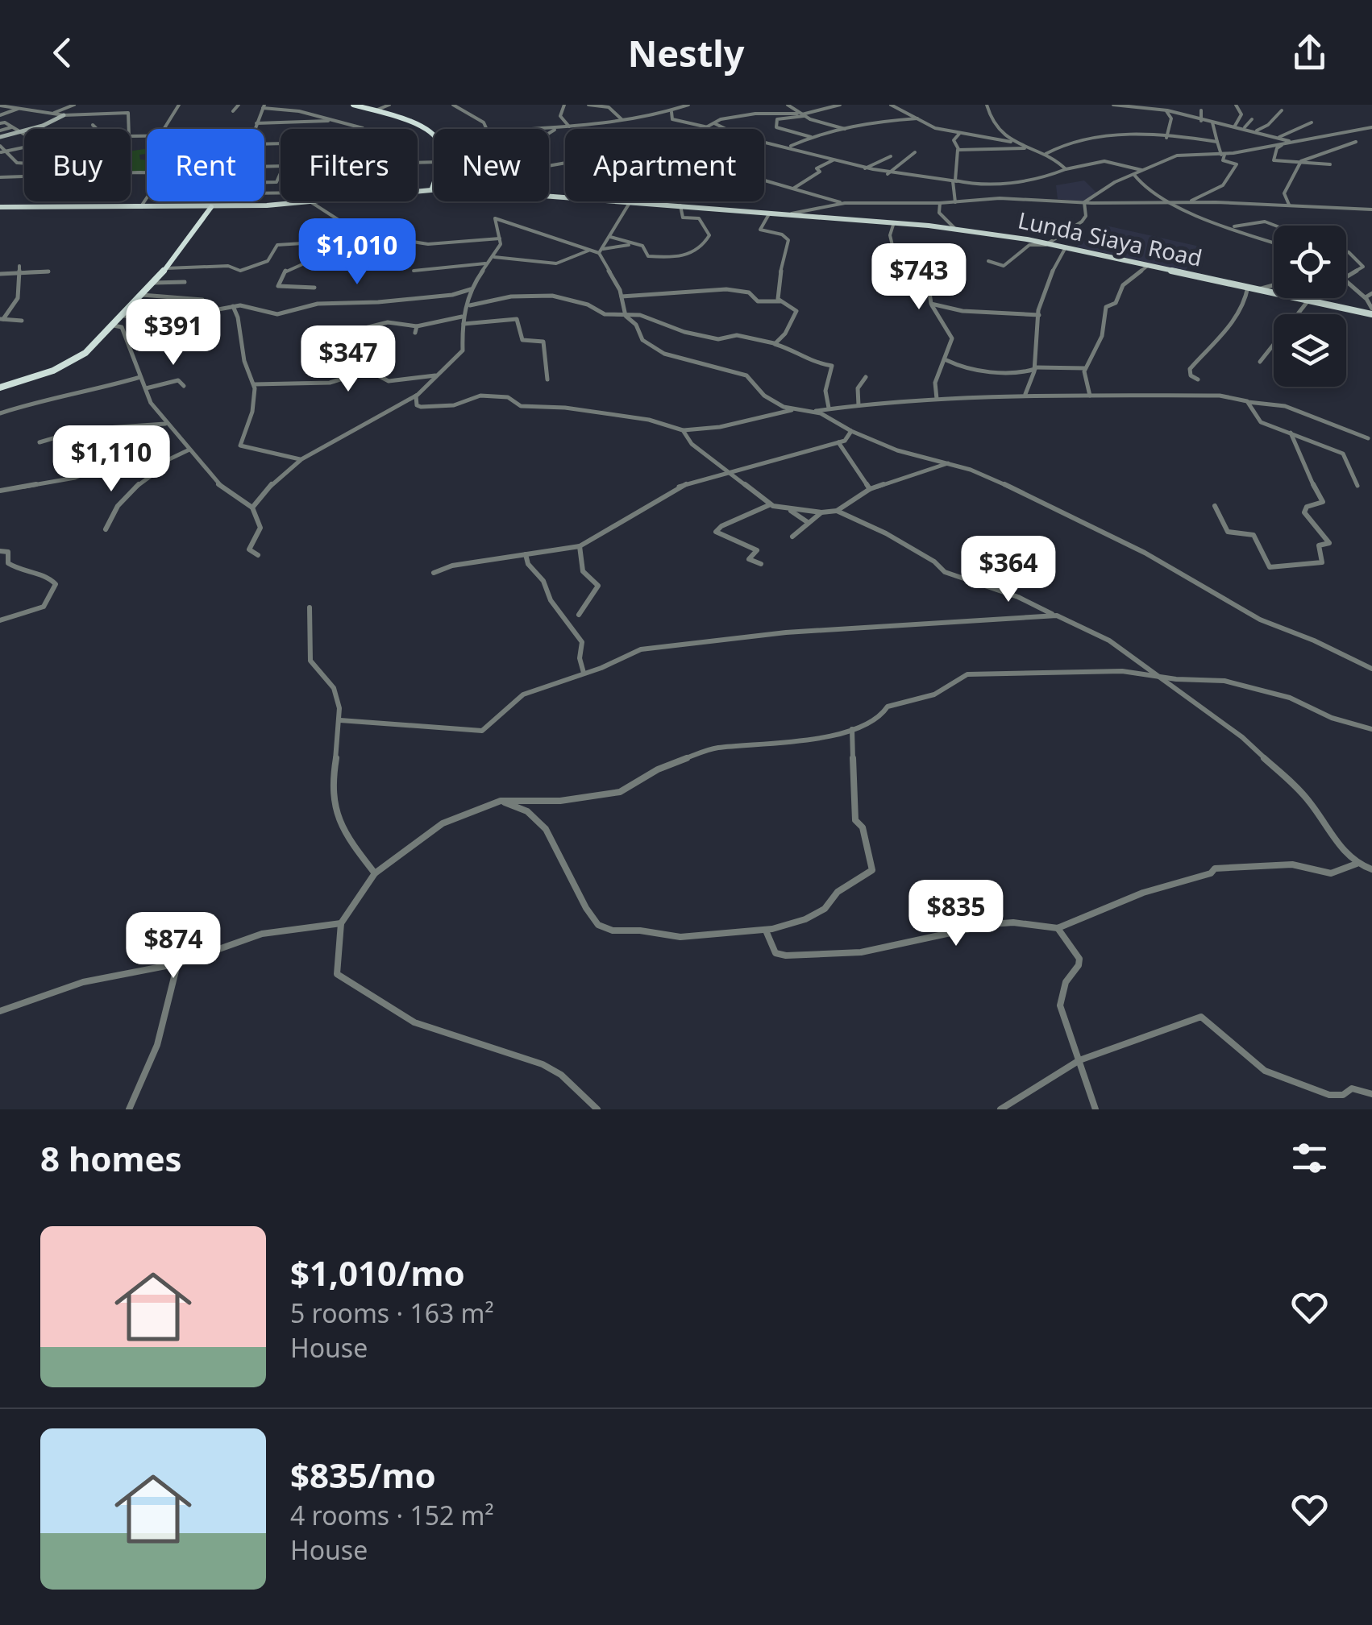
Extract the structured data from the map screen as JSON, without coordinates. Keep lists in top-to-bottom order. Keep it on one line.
{"streets":{"main road":["Lunda Siaya Road"]},"page":{"header":"Nestly","chip":["Buy","Rent","Filters","New","Apartment"],"price":["$1,010","$743","$391","$347","$1,110","$364","$835","$874"],"heading":"8 homes","list":[{"name":"$1,010/mo","note":"5 rooms · 163 m² · House"},{"name":"$835/mo","note":"4 rooms · 152 m² · House"}]}}
